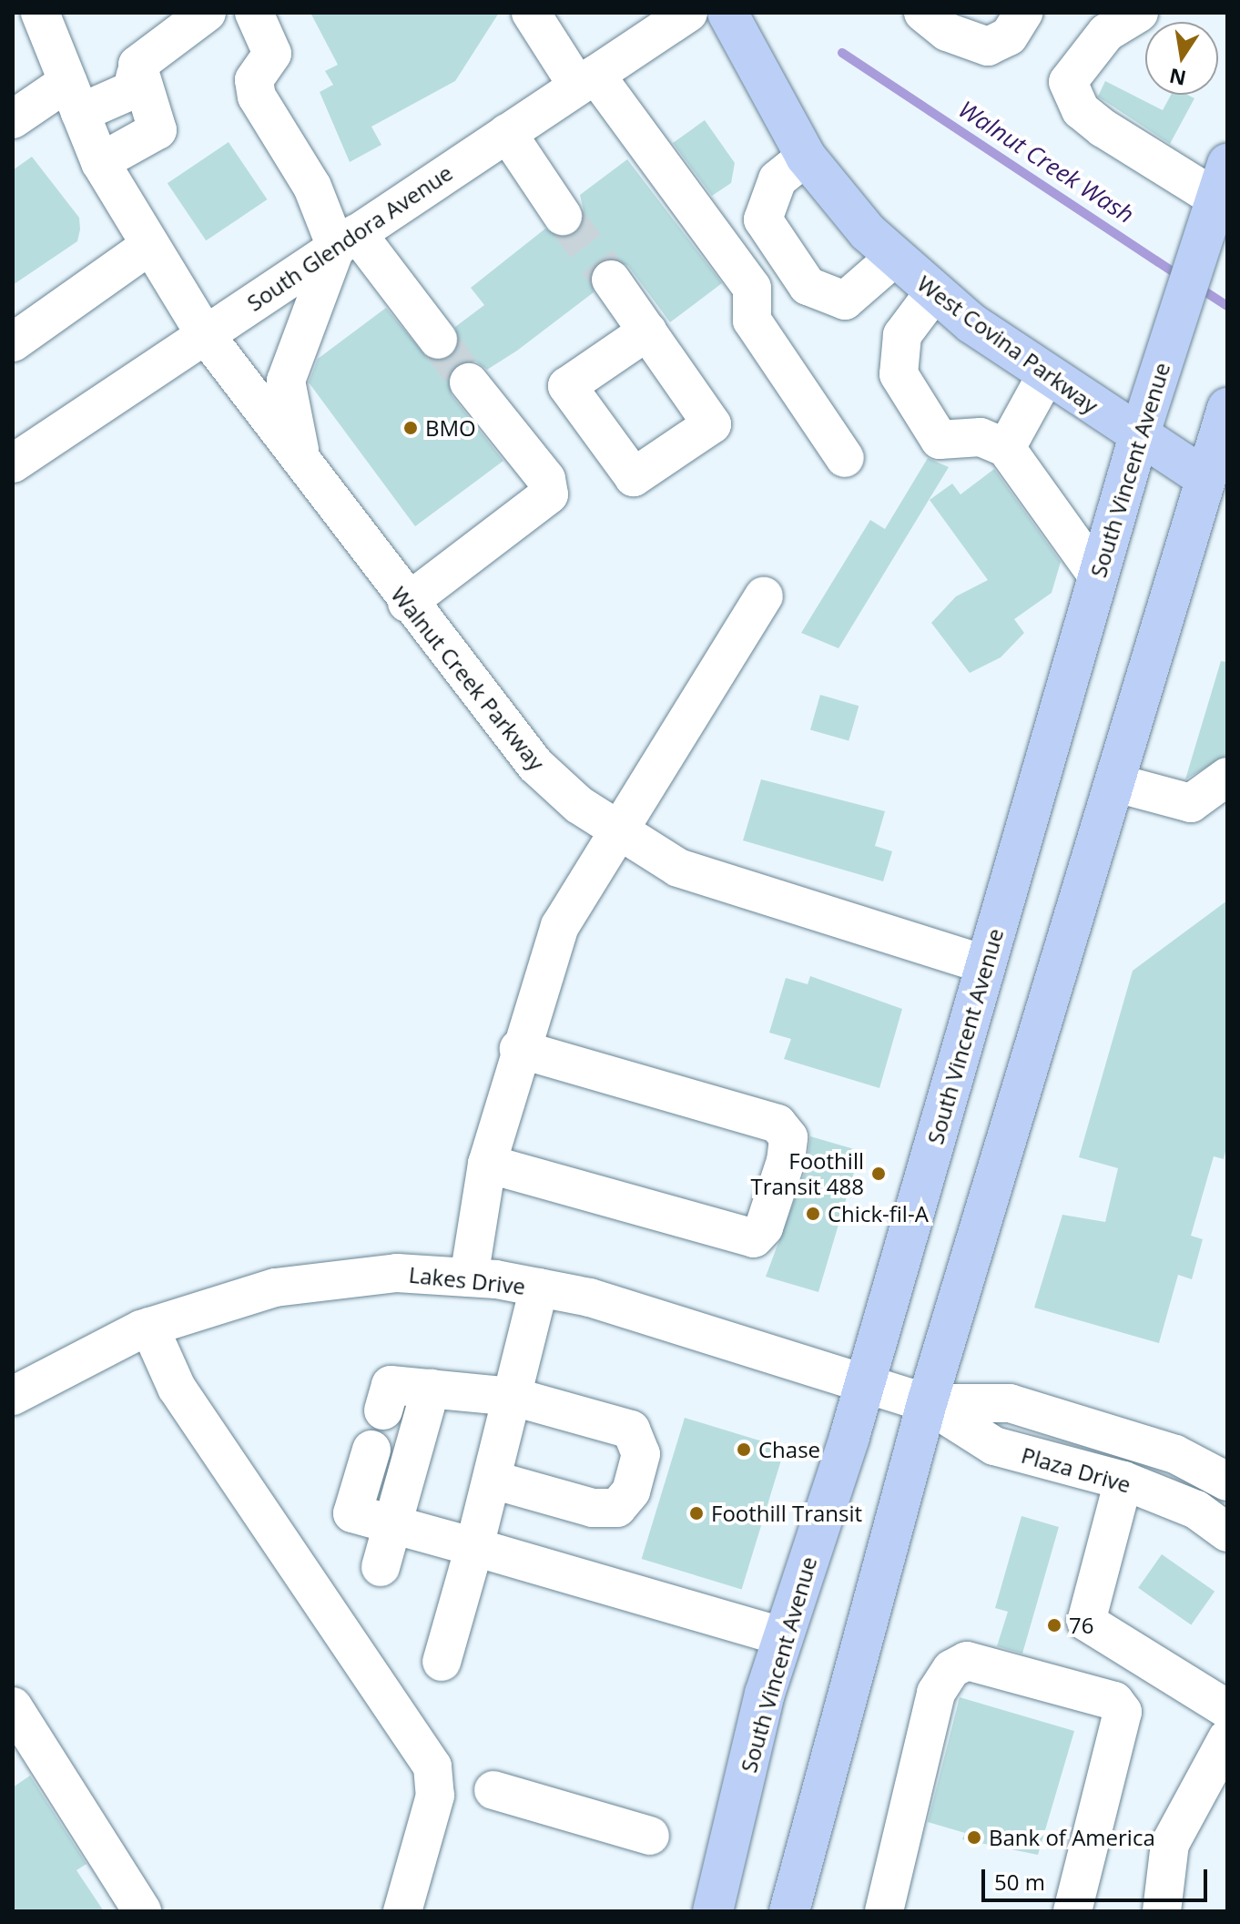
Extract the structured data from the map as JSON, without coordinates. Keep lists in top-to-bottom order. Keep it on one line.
{"streets":{"main road":["West Covina Parkway","South Vincent Avenue"],"street":["South Glendora Avenue","Walnut Creek Parkway","Lakes Drive","Plaza Drive"]},"crossings":[["South Glendora Avenue","Walnut Creek Parkway"],["West Covina Parkway","South Vincent Avenue"],["South Vincent Avenue","Walnut Creek Parkway"],["South Vincent Avenue","Lakes Drive"],["Lakes Drive","Plaza Drive"]],"water":["Walnut Creek Wash"],"places":["BMO","Foothill Transit 488","Chick-fil-A","Chase","Foothill Transit","76","Bank of America"],"scale_bar":"50 m","north":"bottom"}
